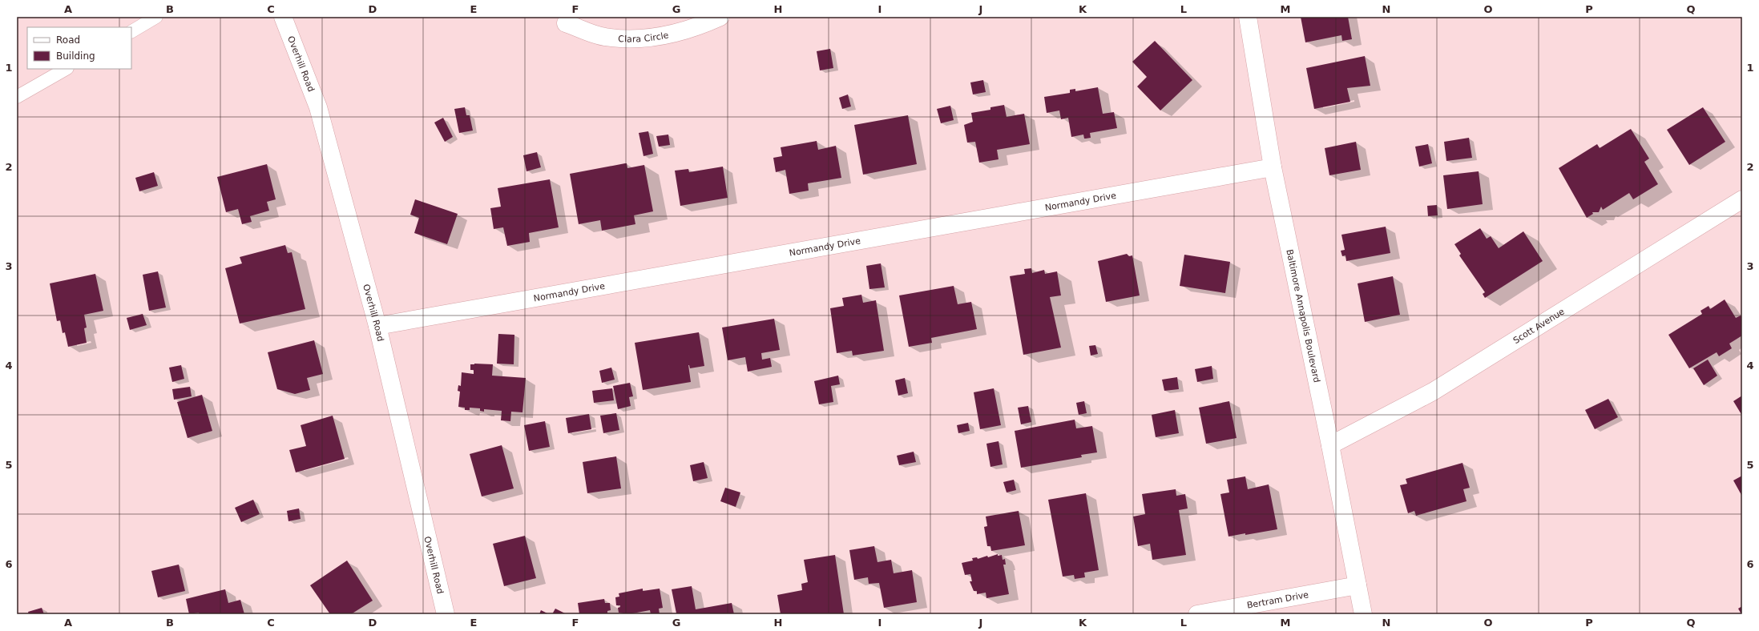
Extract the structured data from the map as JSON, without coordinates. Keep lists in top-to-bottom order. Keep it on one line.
{"streets":{"street":["Clara Circle","Overhill Road","Normandy Drive","Baltimore Annapolis Boulevard","Scott Avenue","Bertram Drive"]},"crossings":[["Overhill Road","Normandy Drive"],["Normandy Drive","Baltimore Annapolis Boulevard"],["Baltimore Annapolis Boulevard","Scott Avenue"],["Baltimore Annapolis Boulevard","Bertram Drive"]],"legend":["Road","Building"],"grid":{"columns":["A","B","C","D","E","F","G","H","I","J","K","L","M","N","O","P","Q"],"rows":["1","2","3","4","5","6"]}}
